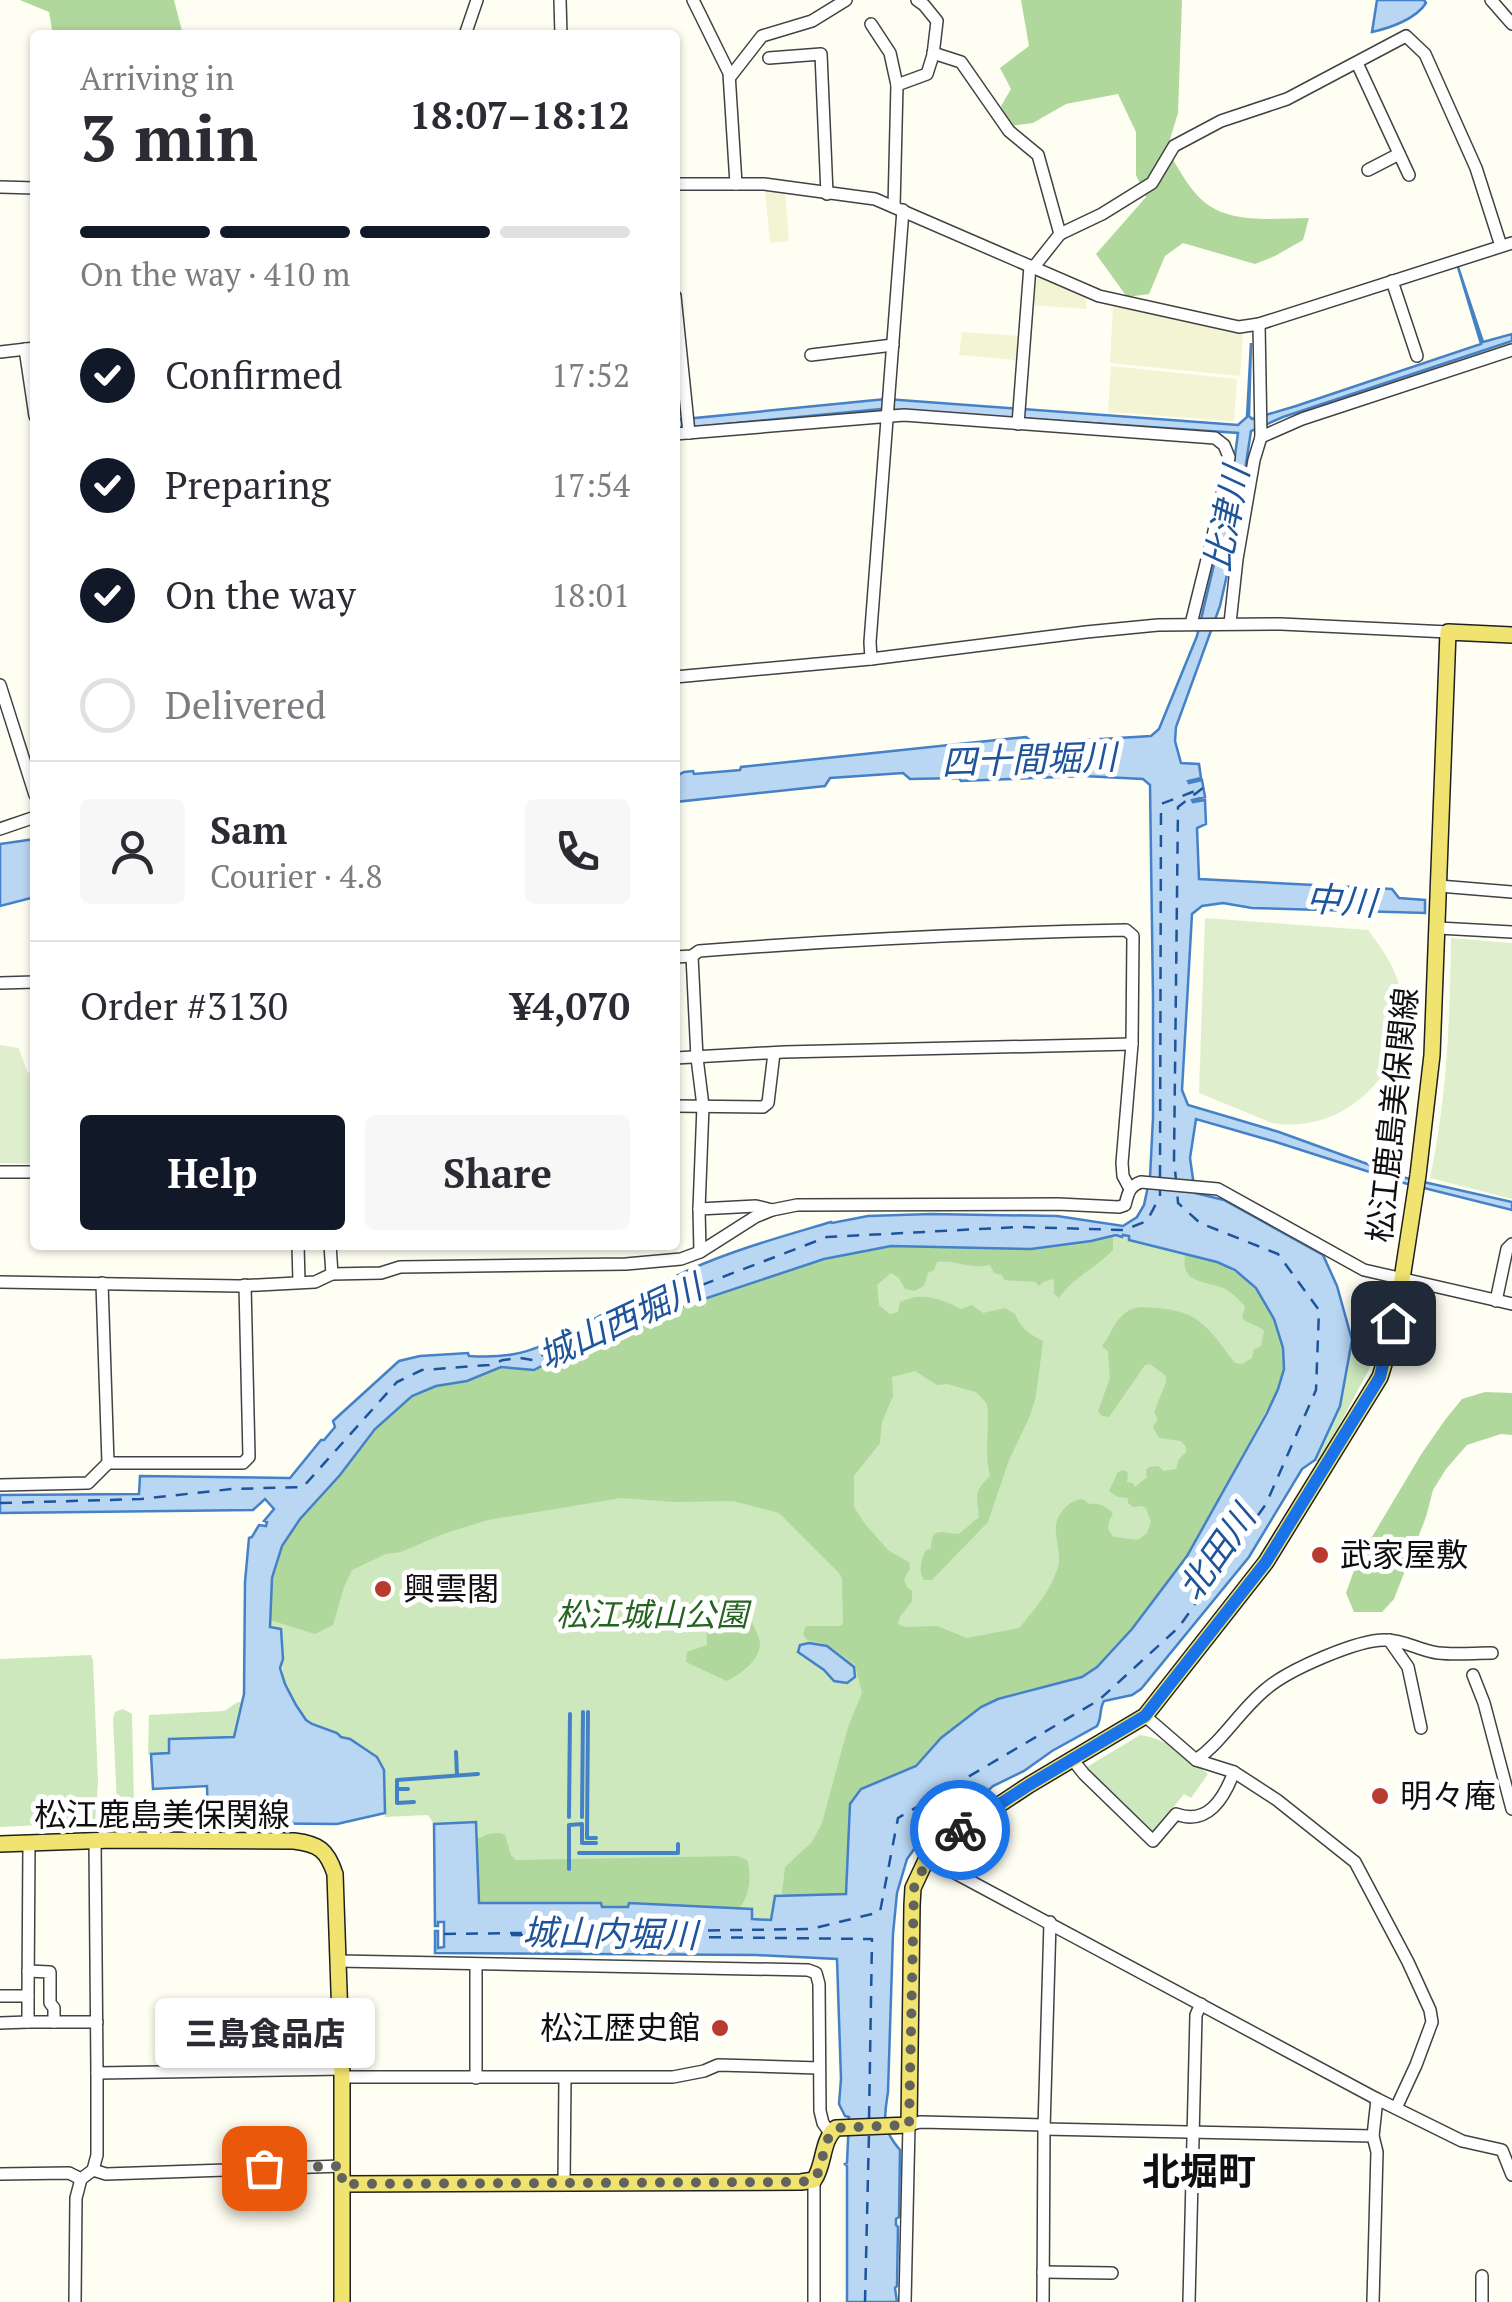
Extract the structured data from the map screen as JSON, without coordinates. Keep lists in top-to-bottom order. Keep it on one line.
{"streets":{"main road":["松江鹿島美保関線"]},"districts":["北堀町"],"water":["比津川","四十間堀川","中川","城山西堀川","北田川","城山内堀川"],"parks":["松江城山公園"],"places":["武家屋敷","興雲閣","明々庵","松江歴史館","三島食品店"],"page":{"heading":["3 min","Arriving in","18:07–18:12"],"panel":["Sam","Courier · 4.8","Order #3130","¥4,070"],"bar":"On the way · 410 m","list":[["Confirmed","17:52"],["Preparing","17:54"],["On the way","18:01"],"Delivered"],"buttons":["Help","Share"],"bubble":"三島食品店"}}
